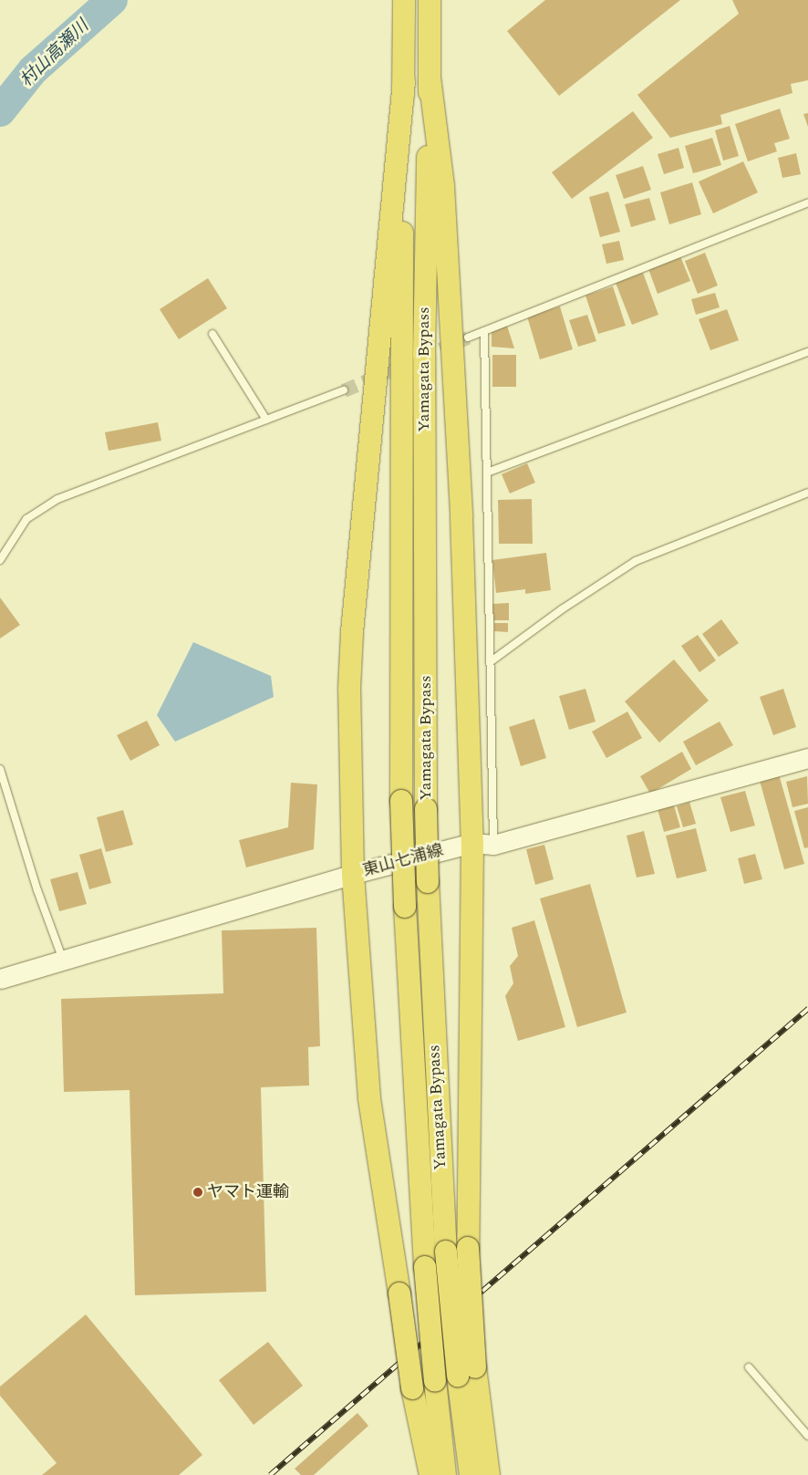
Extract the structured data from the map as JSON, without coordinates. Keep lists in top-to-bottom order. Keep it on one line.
{"streets":{"highway":["Yamagata Bypass"],"main road":["東山七浦線"]},"water":["村山高瀬川"],"places":["ヤマト運輸"]}
